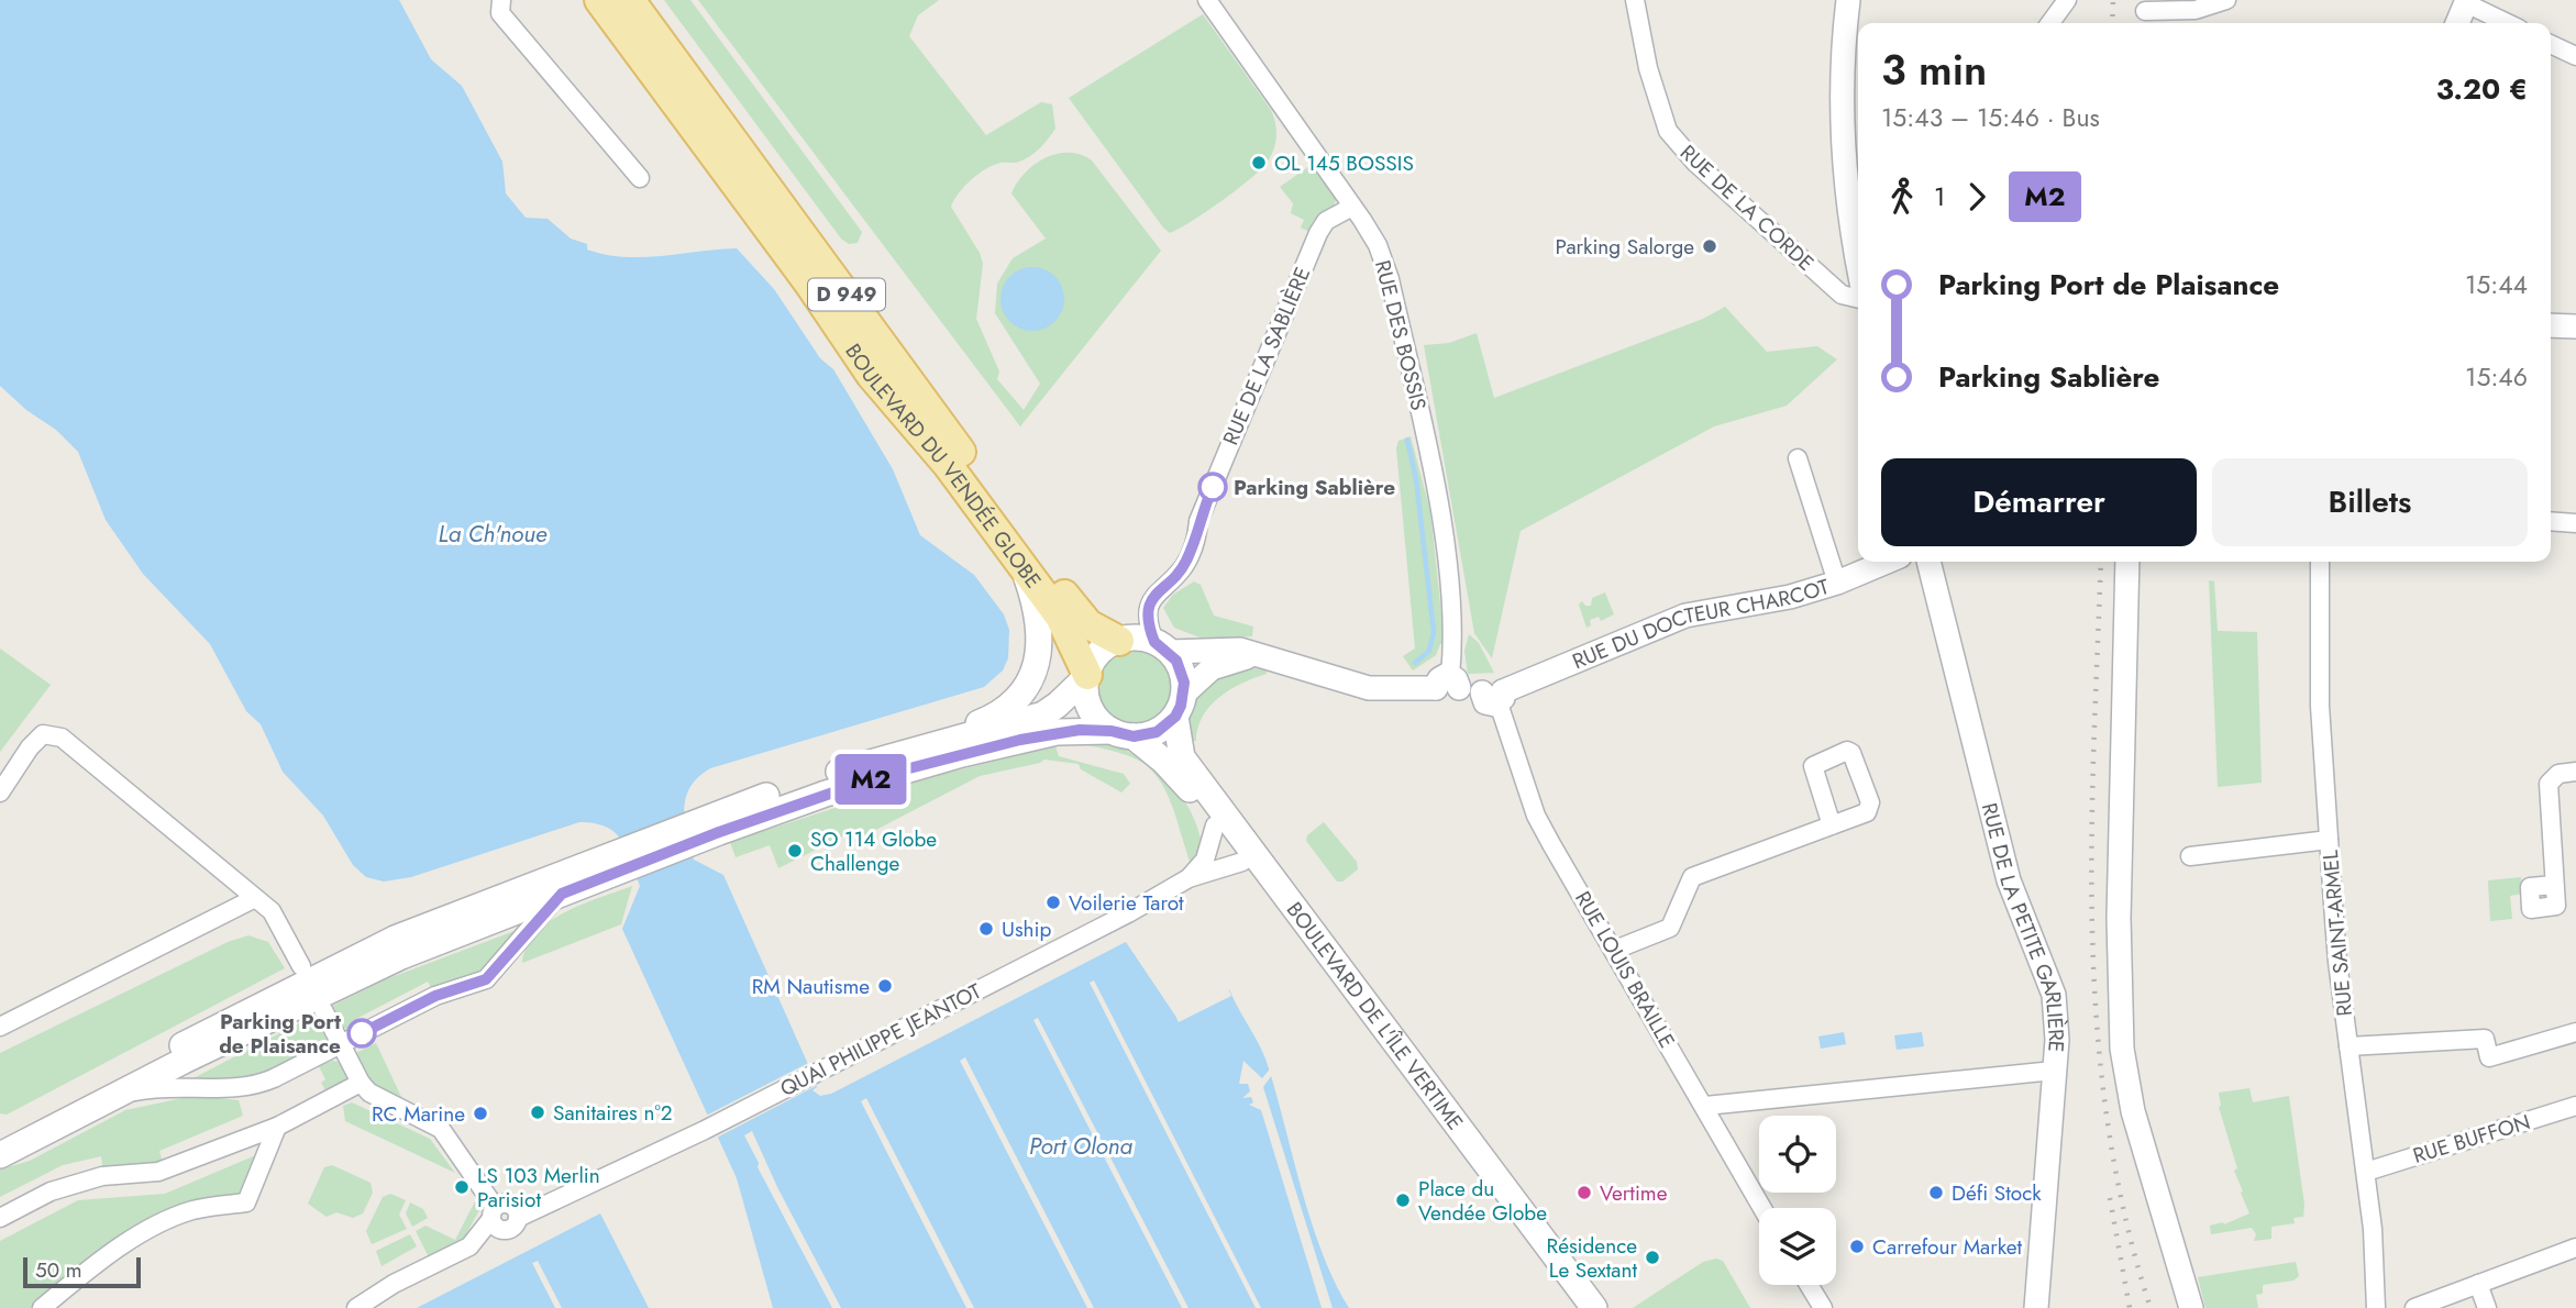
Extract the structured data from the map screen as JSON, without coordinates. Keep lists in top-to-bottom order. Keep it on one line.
{"streets":{"main road":["D 949","BOULEVARD DU VENDÉE GLOBE","BOULEVARD DE L'ÎLE VERTIME"],"street":["RUE DE LA CORDE","RUE DES BOSSIS","RUE DE LA SABLIÈRE","RUE DU DOCTEUR CHARCOT","RUE DE LA PETITE GARLIÈRE","RUE SAINT-ARMEL","RUE LOUIS BRAILLE","QUAI PHILIPPE JEANTOT","RUE BUFFON"]},"crossings":[["RUE DES BOSSIS","RUE DE LA SABLIÈRE"],["RUE DE LA SABLIÈRE","BOULEVARD DU VENDÉE GLOBE"],["RUE DE LA SABLIÈRE","BOULEVARD DE L'ÎLE VERTIME"],["BOULEVARD DU VENDÉE GLOBE","BOULEVARD DE L'ÎLE VERTIME"],["RUE DU DOCTEUR CHARCOT","RUE LOUIS BRAILLE"],["RUE SAINT-ARMEL","RUE BUFFON"],["BOULEVARD DE L'ÎLE VERTIME","QUAI PHILIPPE JEANTOT"]],"water":["La Ch'noue","Port Olona"],"places":["OL 145 BOSSIS","Parking Salorge","Parking Sablière","SO 114 Globe Challenge","Voilerie Tarot","Uship","RM Nautisme","Parking Port de Plaisance","Sanitaires n°2","RC Marine","LS 103 Merlin Parisiot","Vertime","Défi Stock","Place du Vendée Globe","Carrefour Market","Résidence Le Sextant"],"lines":["bus line M2"],"scale_bar":"50 m","page":{"on_map":"M2","heading":["3 min","15:43 – 15:46 · Bus","3.20 €"],"legs":["1","M2"],"list":[{"name":"Parking Port de Plaisance","value":"15:44"},{"name":"Parking Sablière","value":"15:46"}],"buttons":["Démarrer","Billets"],"scale":"50 m"}}
